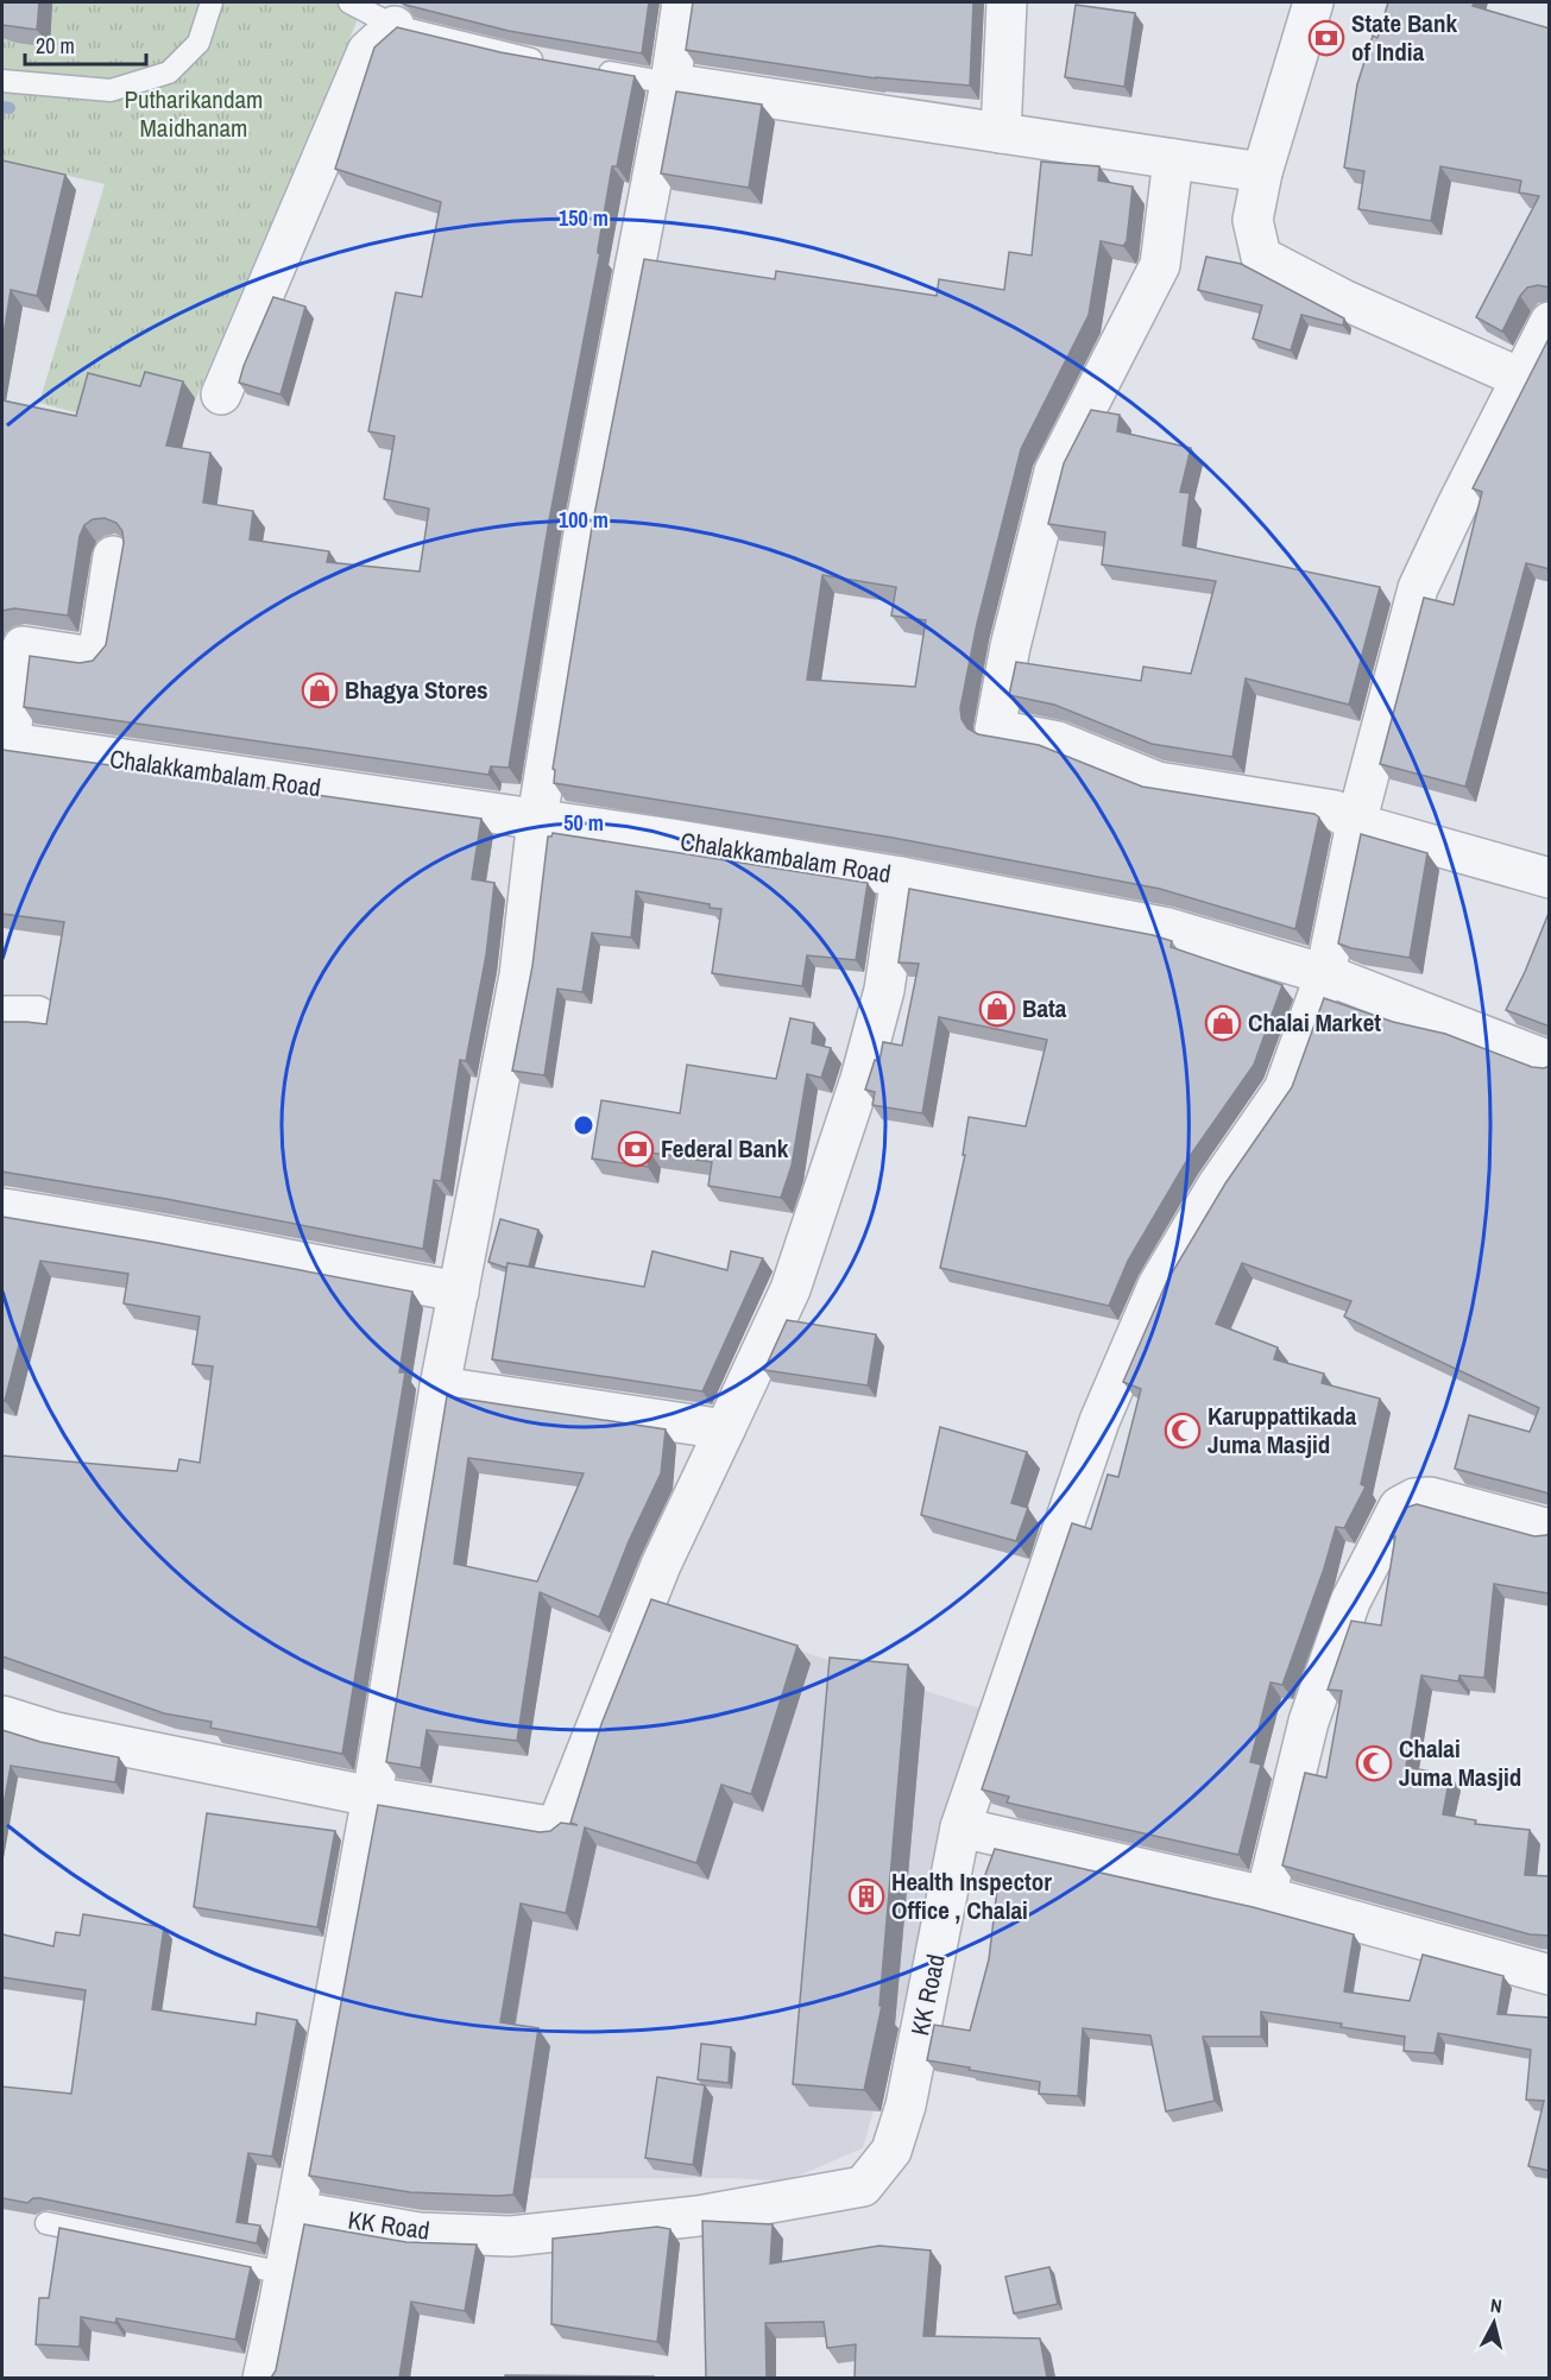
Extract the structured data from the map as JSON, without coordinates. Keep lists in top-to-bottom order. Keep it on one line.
{"streets":{"street":["Chalakkambalam Road","KK Road"]},"crossings":[["Chalakkambalam Road","KK Road"]],"parks":["Putharikandam Maidhanam"],"places":{"bank":["State Bank of India","Federal Bank"],"shop":["Bhagya Stores","Bata","Chalai Market"],"mosque":["Karuppattikada Juma Masjid","Chalai Juma Masjid"],"building":["Health Inspector Office , Chalai"]},"scale_bar":"20 m","north":"top","rings":["150 m","100 m","50 m"]}
